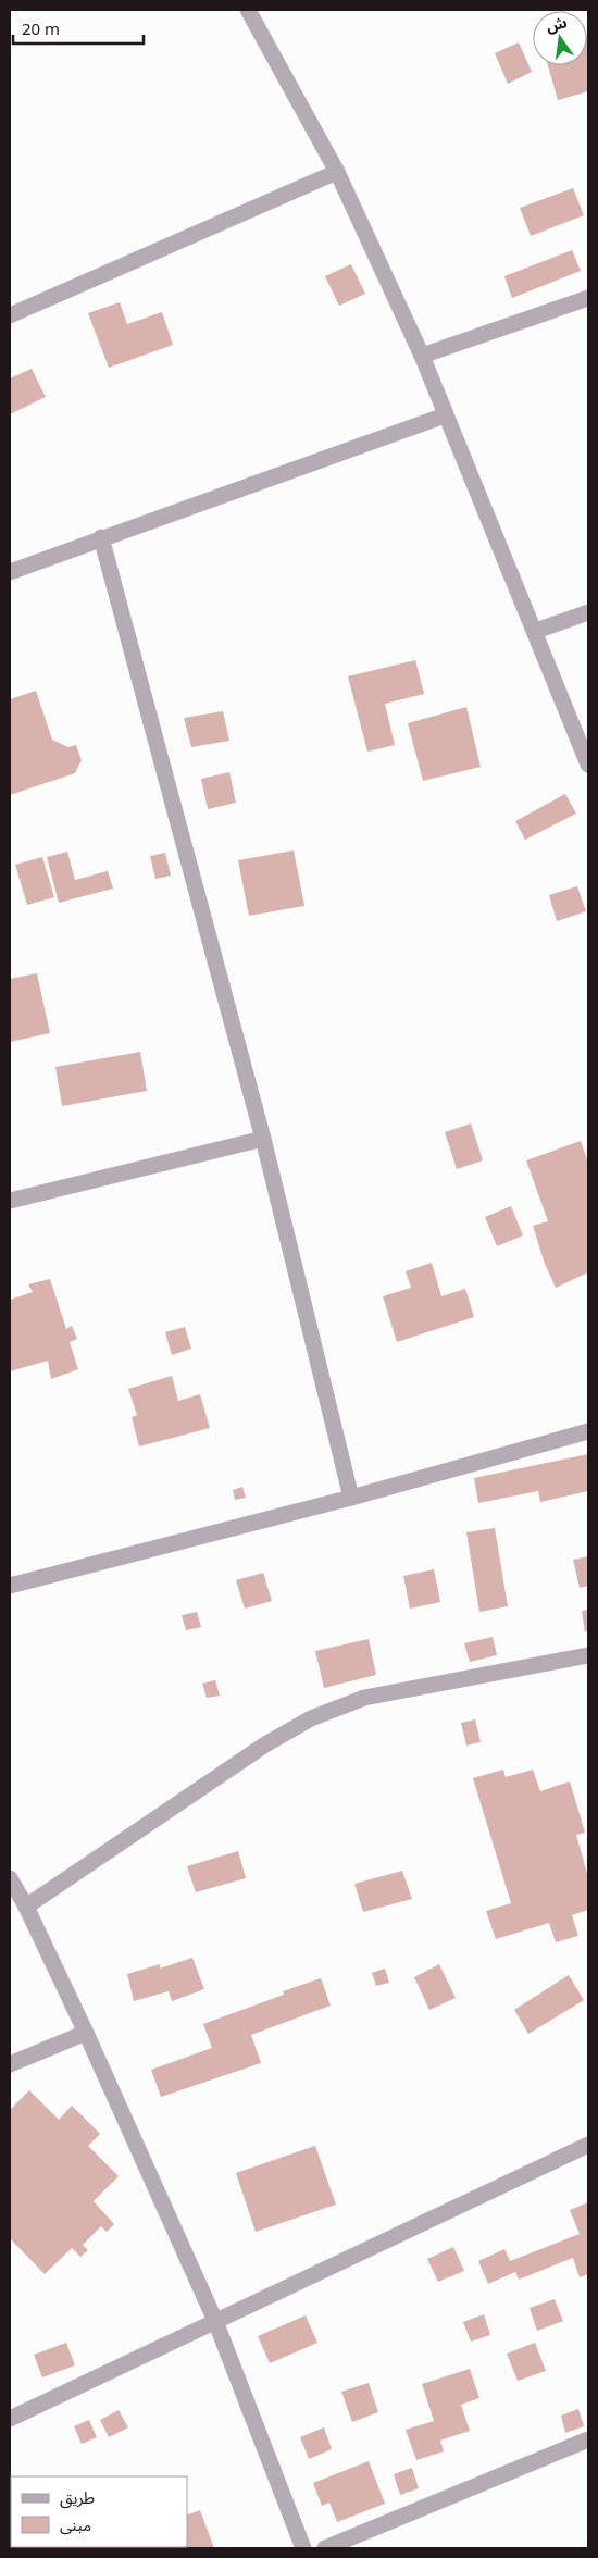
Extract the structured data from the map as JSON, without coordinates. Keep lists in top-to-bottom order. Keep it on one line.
{"legend":["طريق","مبنى"],"scale_bar":"20 m","north":"top"}
